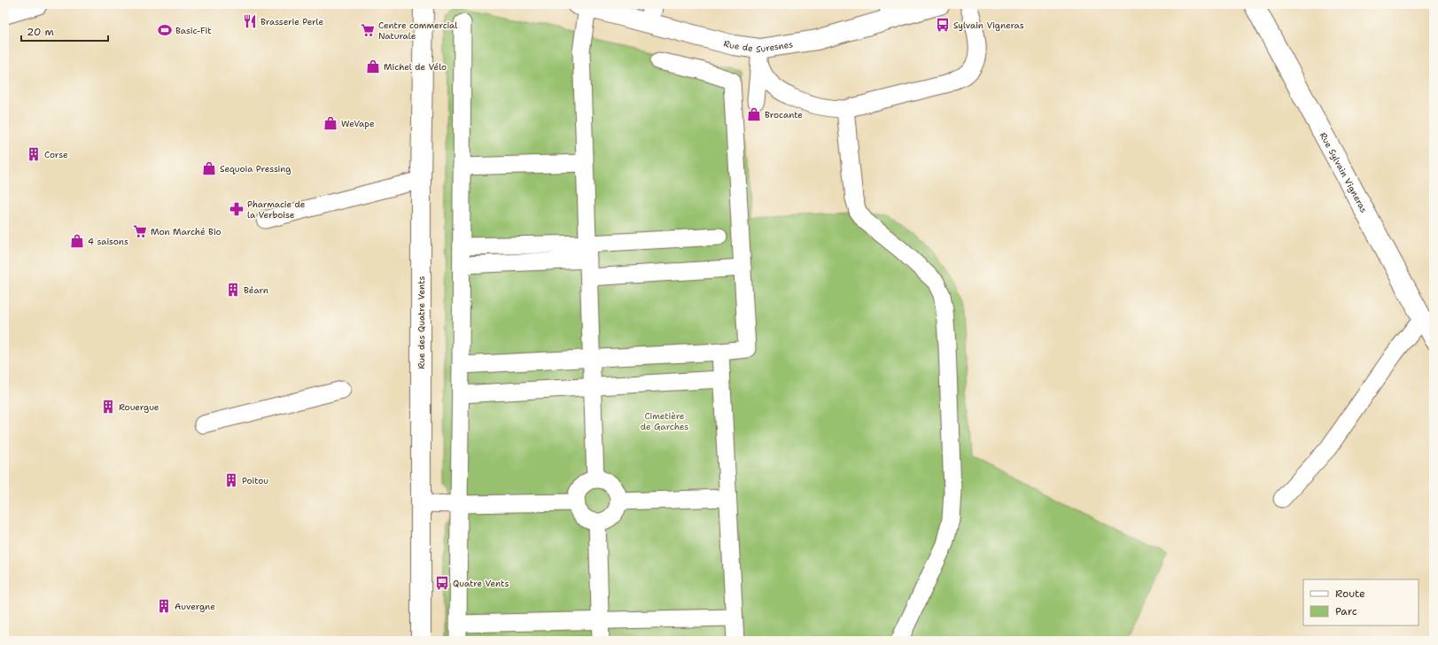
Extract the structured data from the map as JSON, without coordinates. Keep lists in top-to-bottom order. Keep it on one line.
{"streets":{"street":["Rue de Suresnes","Rue Sylvain Vigneras","Rue des Quatre Vents"]},"parks":["Cimetière de Garches"],"places":{"restaurant":["Brasserie Perle"],"bus stop":["Sylvain Vigneras","Quatre Vents"],"sports":["Basic-Fit"],"supermarket":["Centre commercial Naturale","Mon Marché Bio"],"shop":["Michel de Vélo","Brocante","WeVape","Sequoia Pressing","4 saisons"],"building":["Corse","Béarn","Rouergue","Poitou","Auvergne"],"pharmacy":["Pharmacie de la Verboise"]},"legend":["Route","Parc"],"scale_bar":"20 m"}
